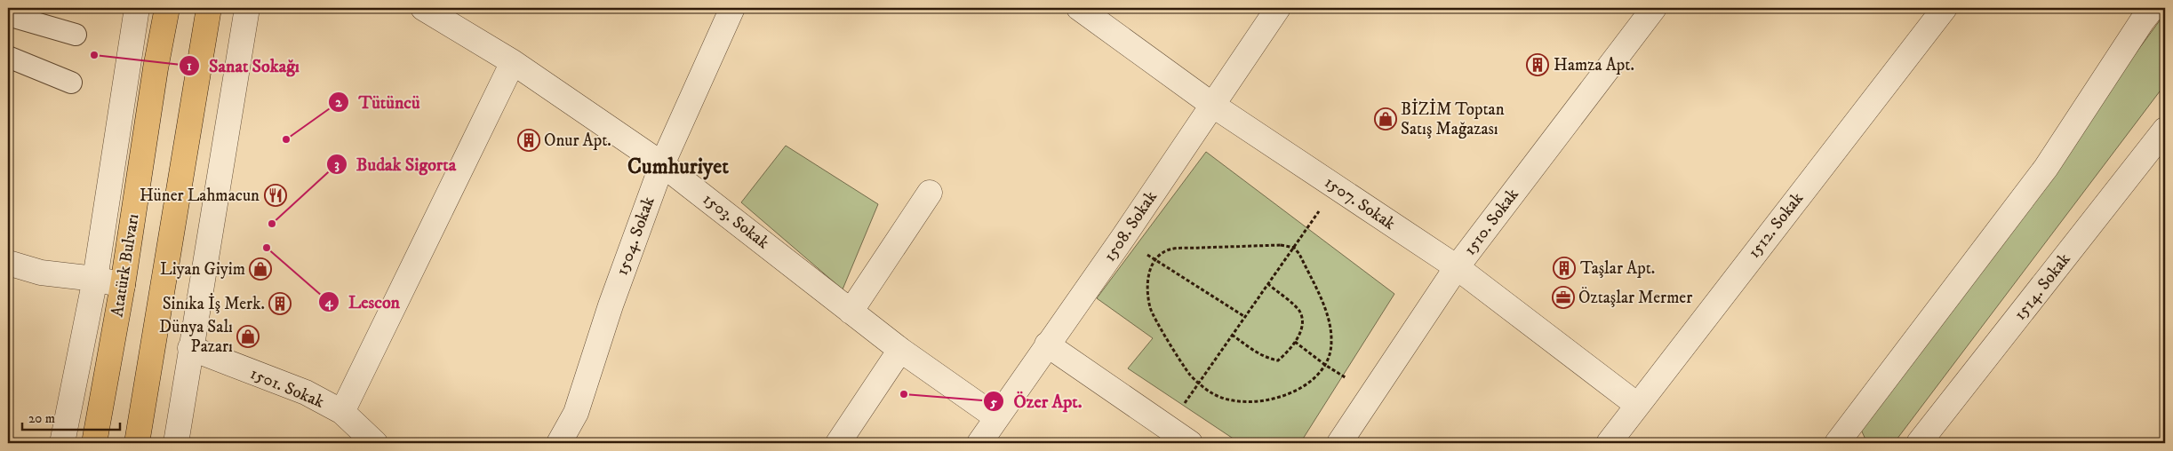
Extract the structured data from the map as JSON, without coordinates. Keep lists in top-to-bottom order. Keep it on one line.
{"streets":{"main road":["Atatürk Bulvarı"],"street":["1507. Sokak","1503. Sokak","1510. Sokak","1512. Sokak","1508. Sokak","1504. Sokak","1514. Sokak","1501. Sokak"]},"crossings":[["1507. Sokak","1510. Sokak"],["1507. Sokak","1512. Sokak"],["1507. Sokak","1508. Sokak"],["1503. Sokak","1508. Sokak"],["1503. Sokak","1504. Sokak"]],"districts":["Cumhuriyet"],"places":{"other":["Sanat Sokağı","Tütüncü","Budak Sigorta","Lescon","Özer Apt."],"building":["Hamza Apt.","Onur Apt.","Taşlar Apt.","Sinıka İş Merk."],"shop":["BİZİM Toptan Satış Mağazası","Liyan Giyim","Dünya Salı Pazarı"],"restaurant":["Hüner Lahmacun"],"office":["Öztaşlar Mermer"]},"scale_bar":"20 m"}
